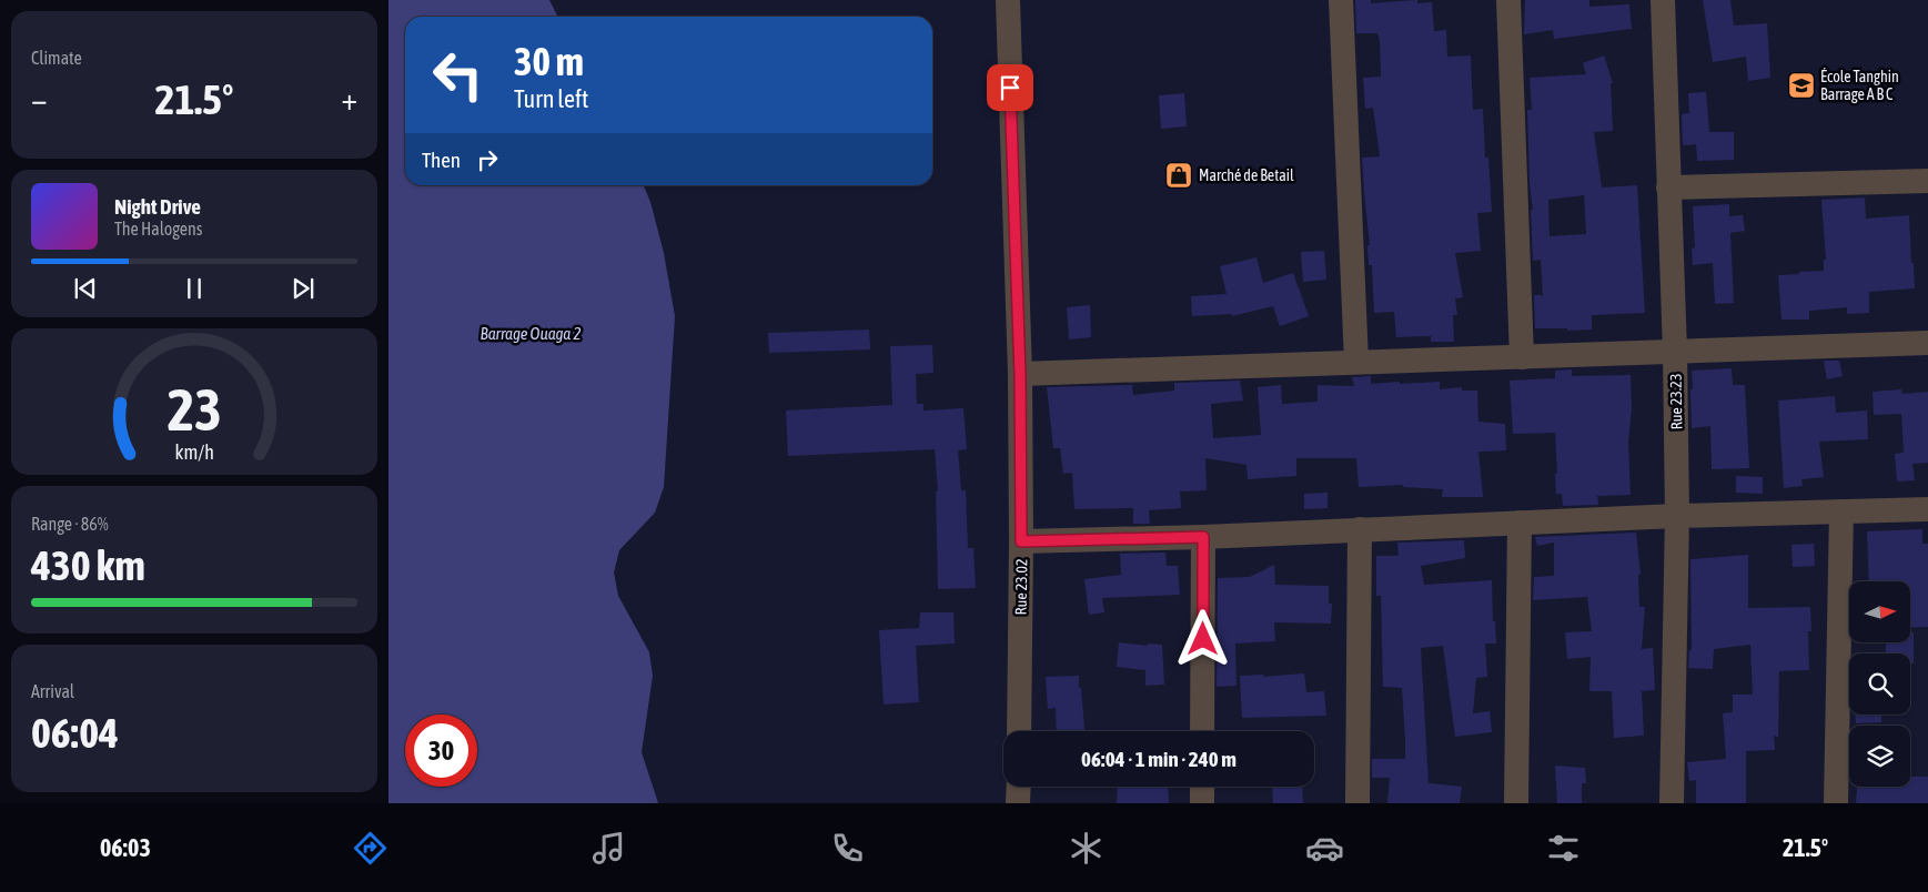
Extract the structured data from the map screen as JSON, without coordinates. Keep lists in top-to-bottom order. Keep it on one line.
{"streets":{"street":["Rue 23.23","Rue 23.02"]},"water":["Barrage Ouaga 2"],"places":{"school or university":["École Tanghin Barrage A B C"],"shop":["Marché de Betail"]},"north":"right","page":{"tile":["Climate",["Range · 86%","430 km"],["Arrival","06:04"]],"turn":["30 m","Turn left"],"heat":["−","21.5°","+"],"then":"Then","song":["Night Drive","The Halogens"],"limit":"30","trip":"06:04 · 1 min · 240 m","tabs":["06:03","21.5°"],"gauge":["23","km/h"]}}
